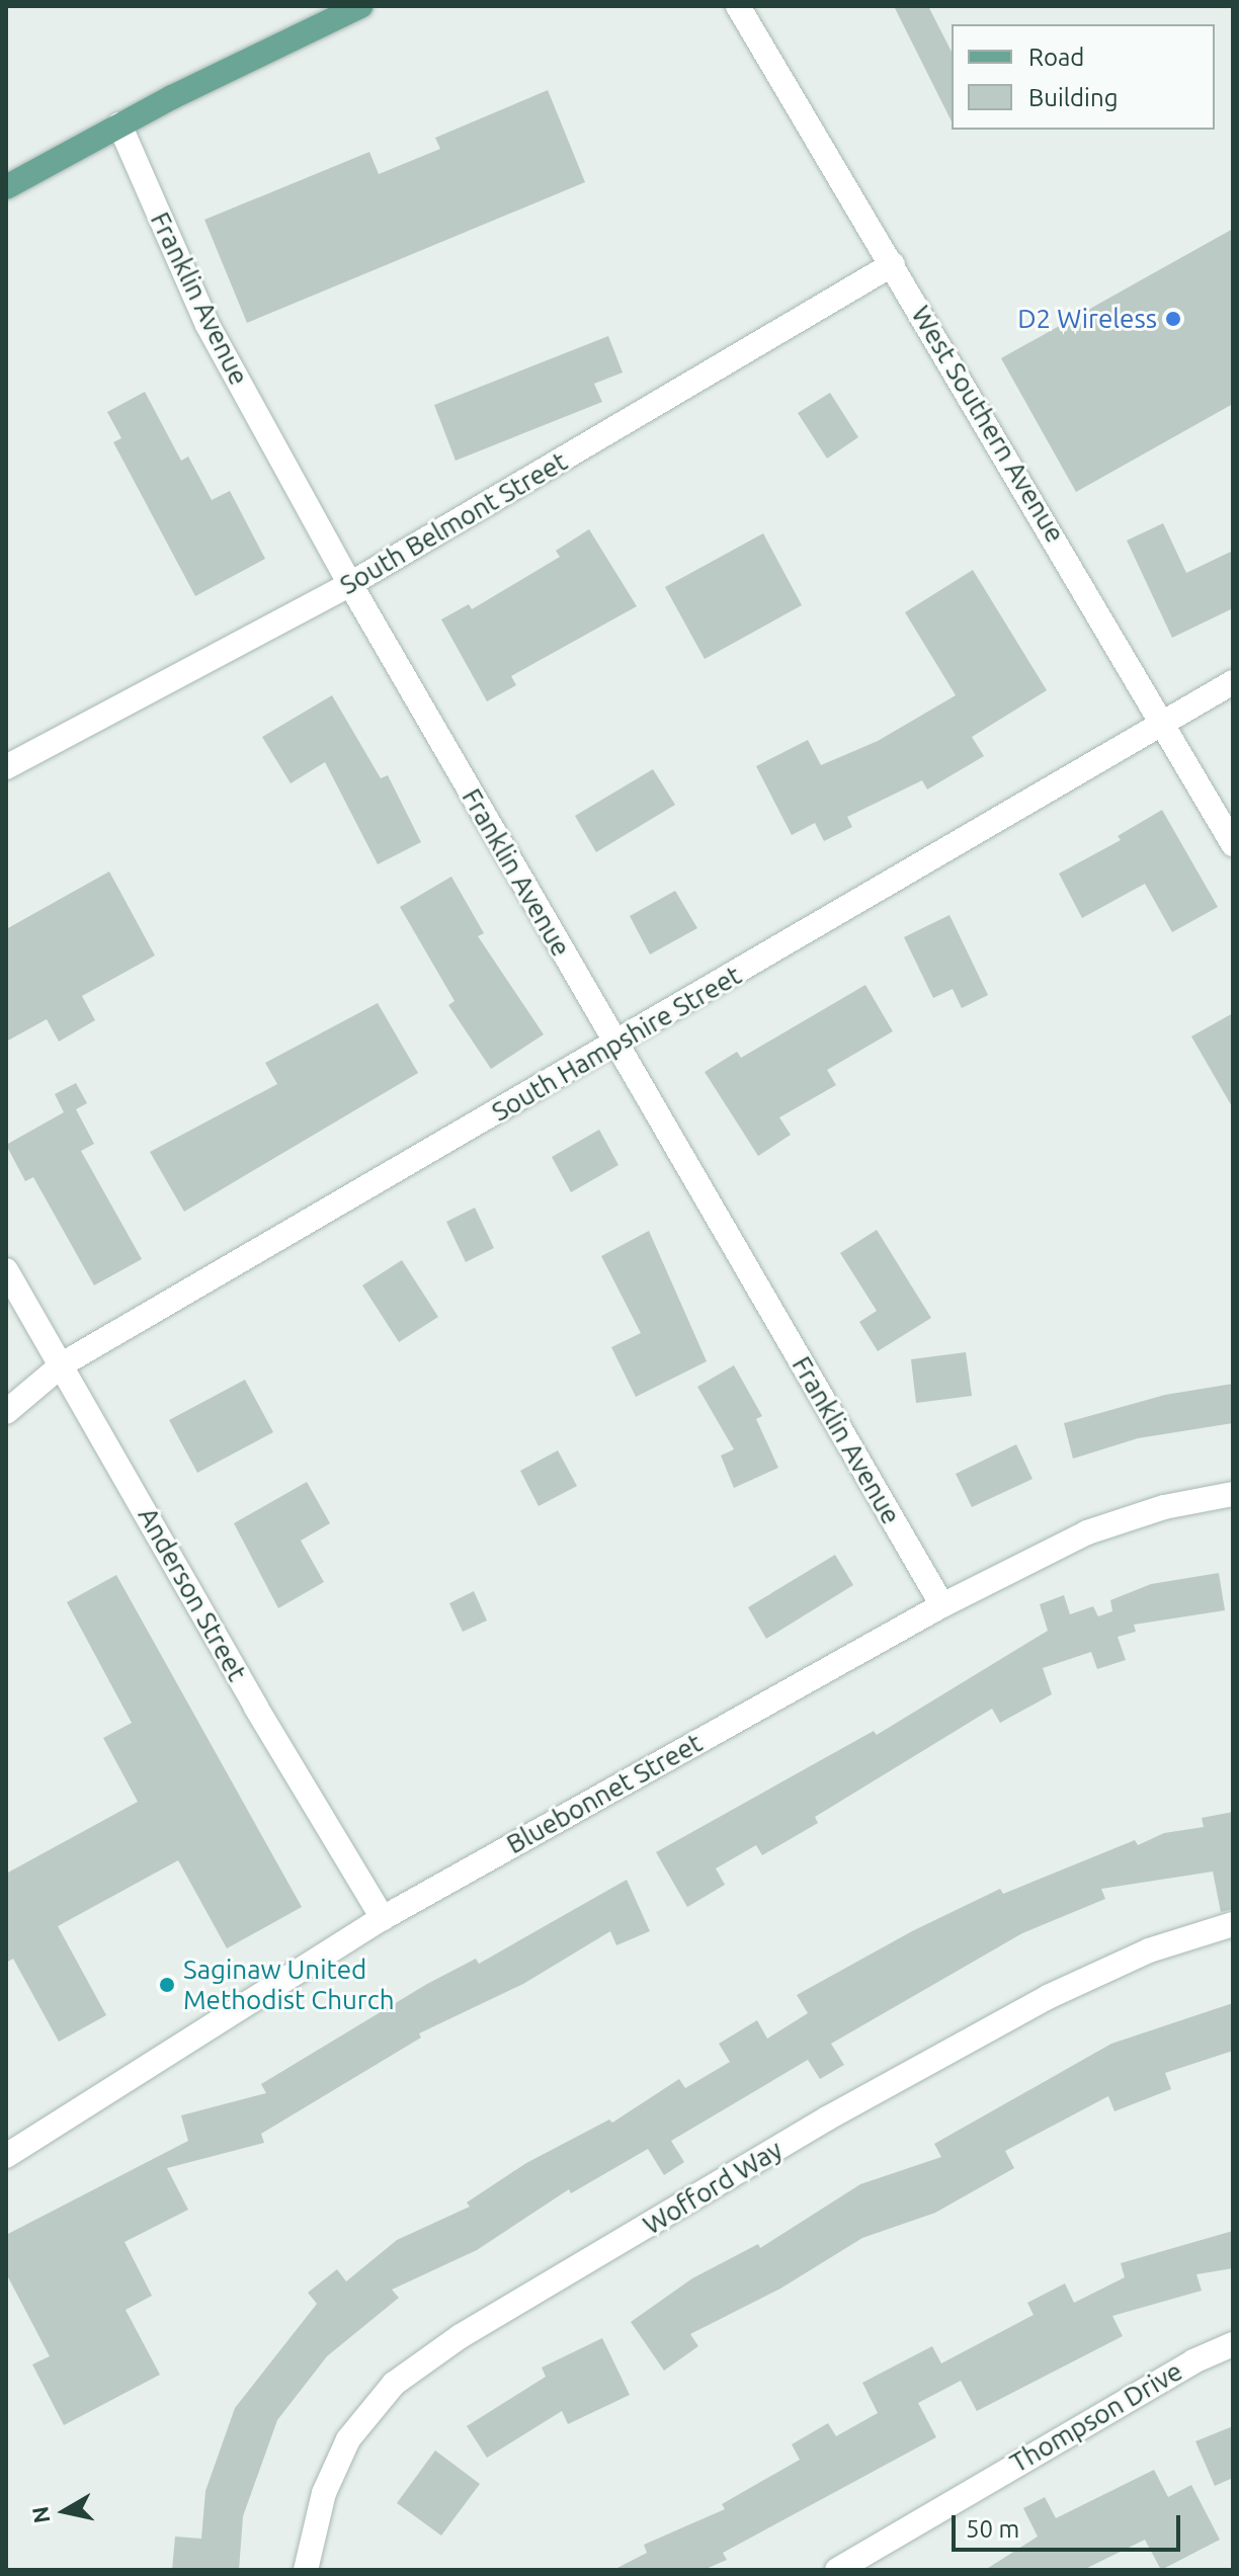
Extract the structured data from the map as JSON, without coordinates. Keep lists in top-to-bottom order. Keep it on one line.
{"streets":{"street":["Franklin Avenue","West Southern Avenue","South Belmont Street","South Hampshire Street","Anderson Street","Bluebonnet Street","Wofford Way","Thompson Drive"]},"crossings":[["Franklin Avenue","South Belmont Street"],["Franklin Avenue","South Hampshire Street"],["Franklin Avenue","Bluebonnet Street"],["West Southern Avenue","South Belmont Street"],["West Southern Avenue","South Hampshire Street"],["South Hampshire Street","Anderson Street"],["Anderson Street","Bluebonnet Street"]],"places":["D2 Wireless","Saginaw United Methodist Church"],"legend":["Road","Building"],"scale_bar":"50 m","north":"left"}
